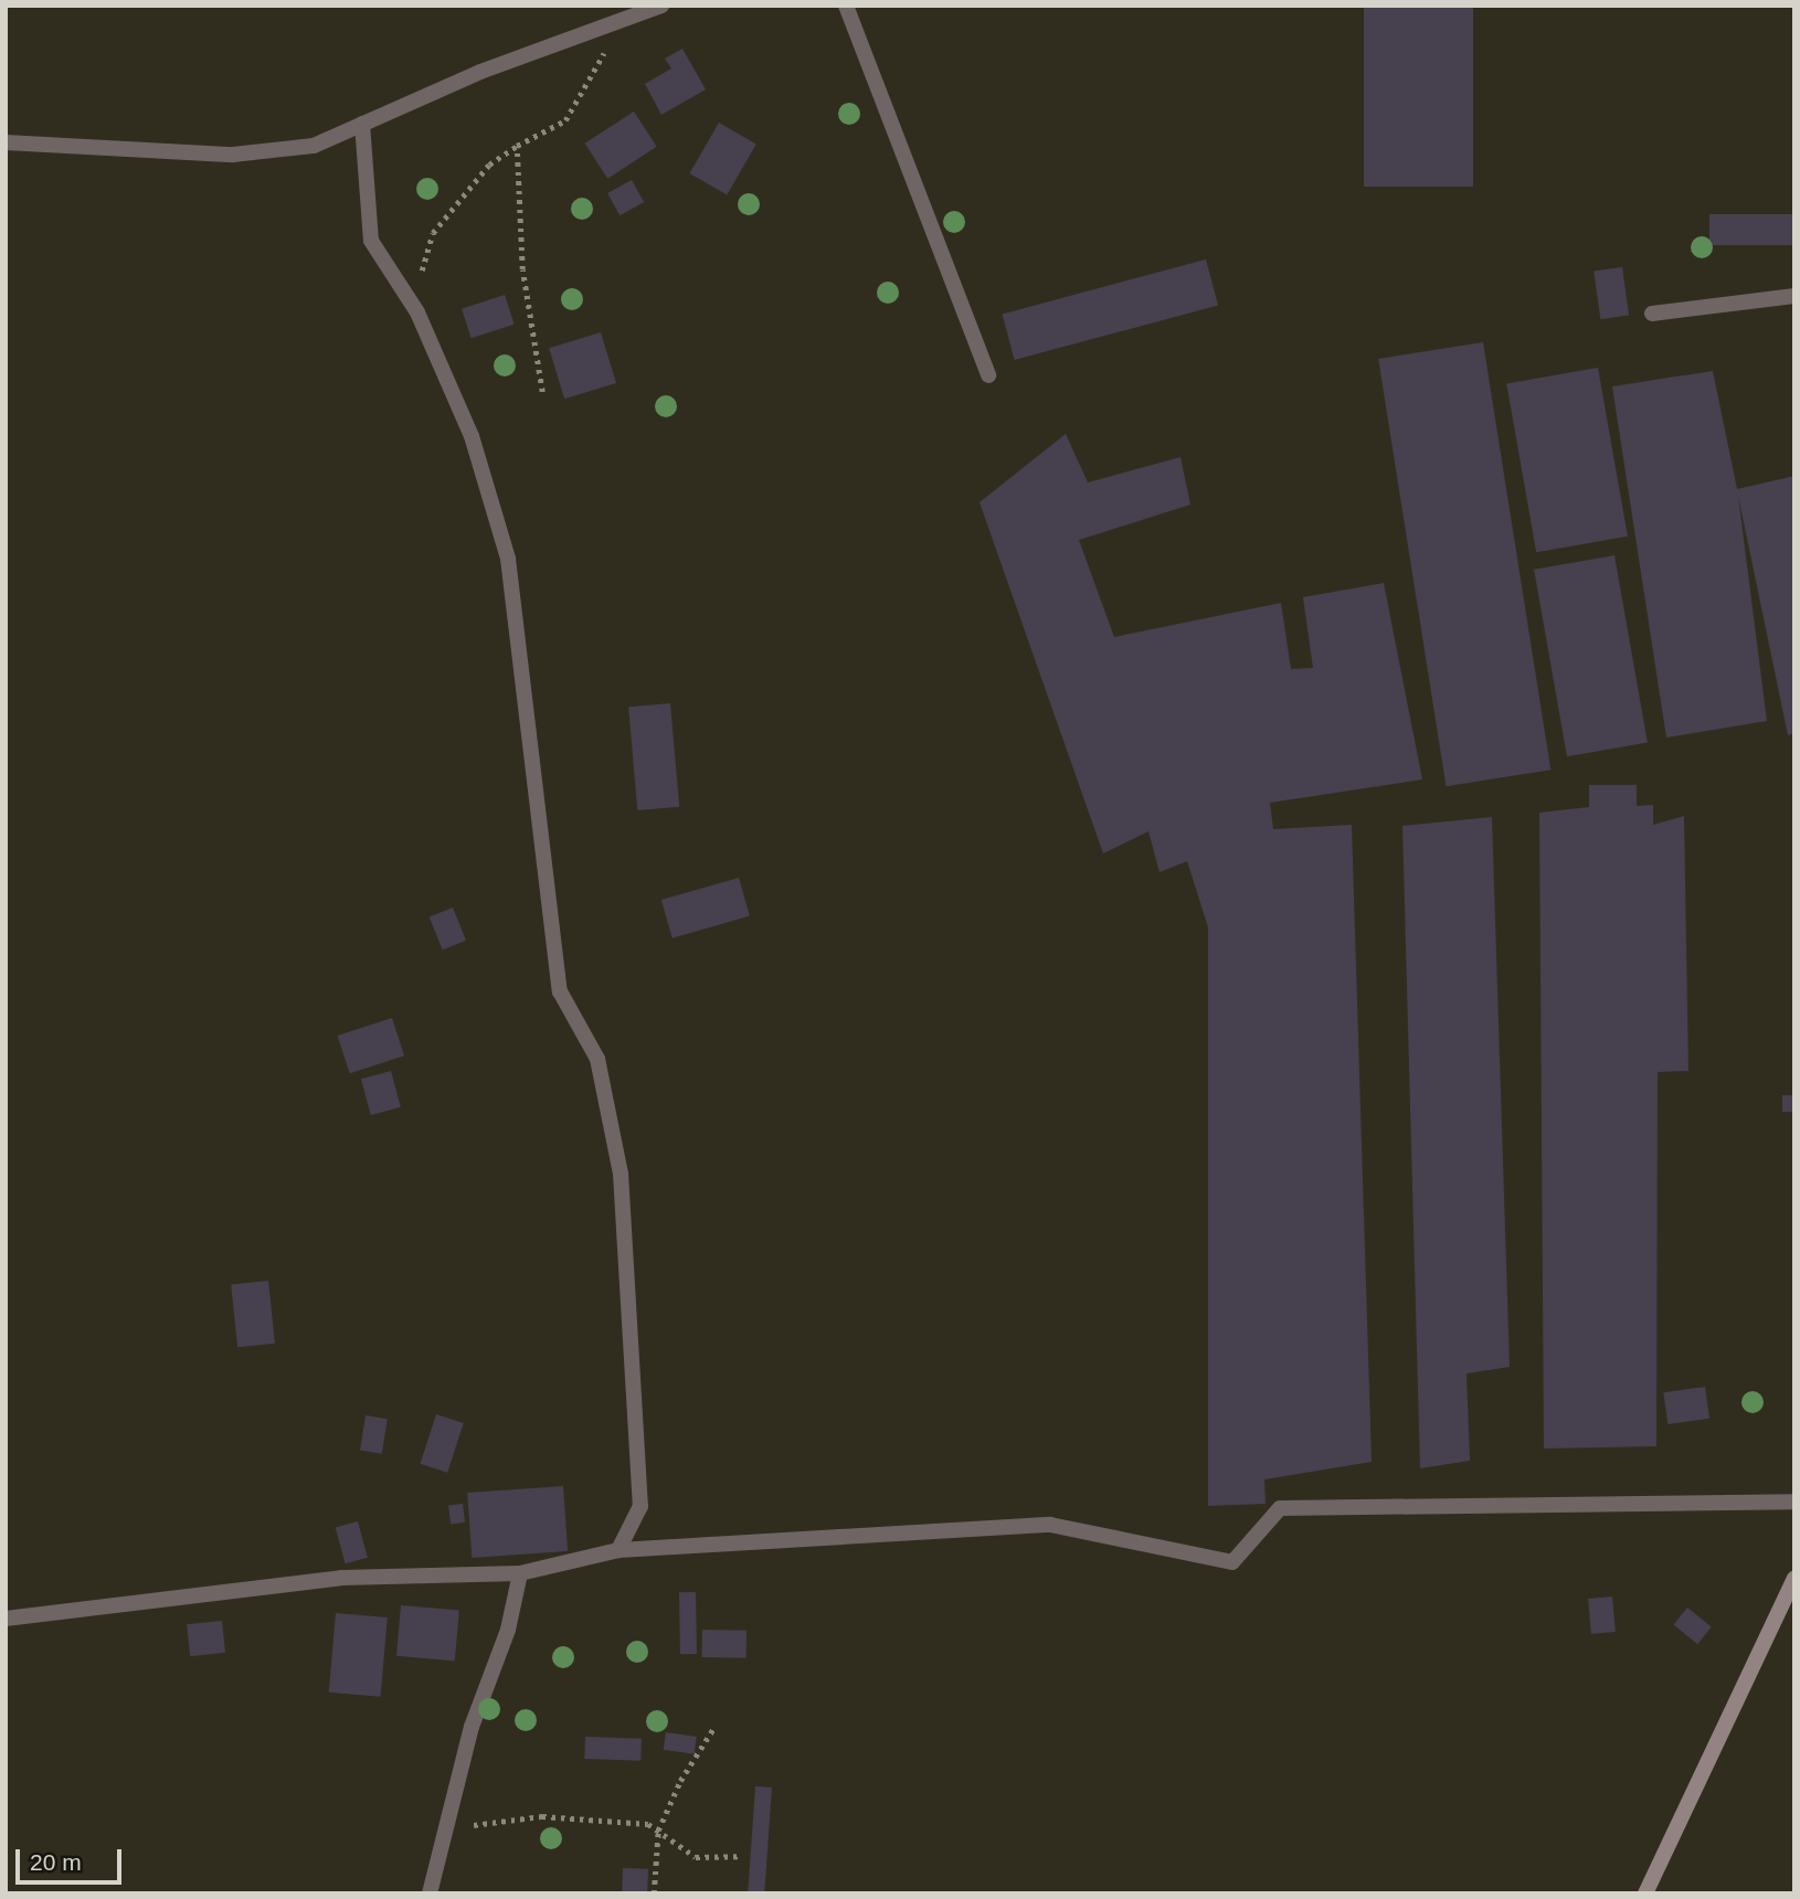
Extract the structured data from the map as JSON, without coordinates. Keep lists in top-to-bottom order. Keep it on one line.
{"scale_bar":"20 m"}
